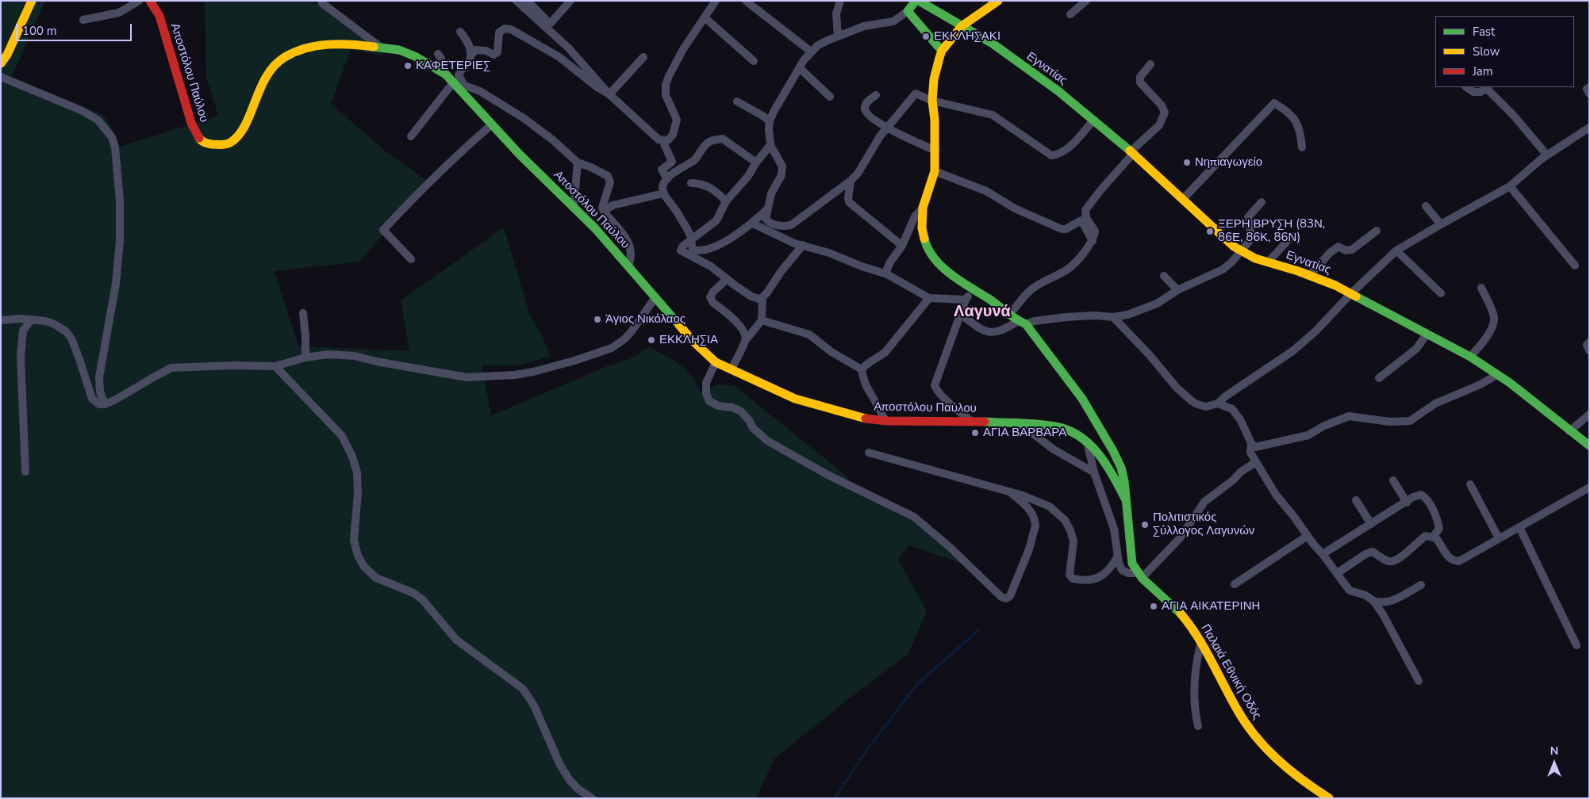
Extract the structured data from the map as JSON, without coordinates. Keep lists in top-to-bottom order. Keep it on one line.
{"streets":{"street":["Εγνατίας","Αποστόλου Παύλου","Παλαιά Εθνική Οδός"]},"districts":["Λαγυνά"],"places":["ΕΚΚΛΗΣΑΚΙ","ΚΑΦΕΤΕΡΙΕΣ","Νηπιαγωγείο","ΞΕΡΗ ΒΡΥΣΗ (83Ν, 86Ε, 86Κ, 86Ν)","Άγιος Νικόλαος","ΕΚΚΛΗΣΙΑ","ΑΓΙΑ ΒΑΡΒΑΡΑ","Πολιτιστικός Σύλλογος Λαγυνών","ΑΓΙΑ ΑΙΚΑΤΕΡΙΝΗ"],"legend":["Fast","Slow","Jam"],"scale_bar":"100 m","north":"top"}
